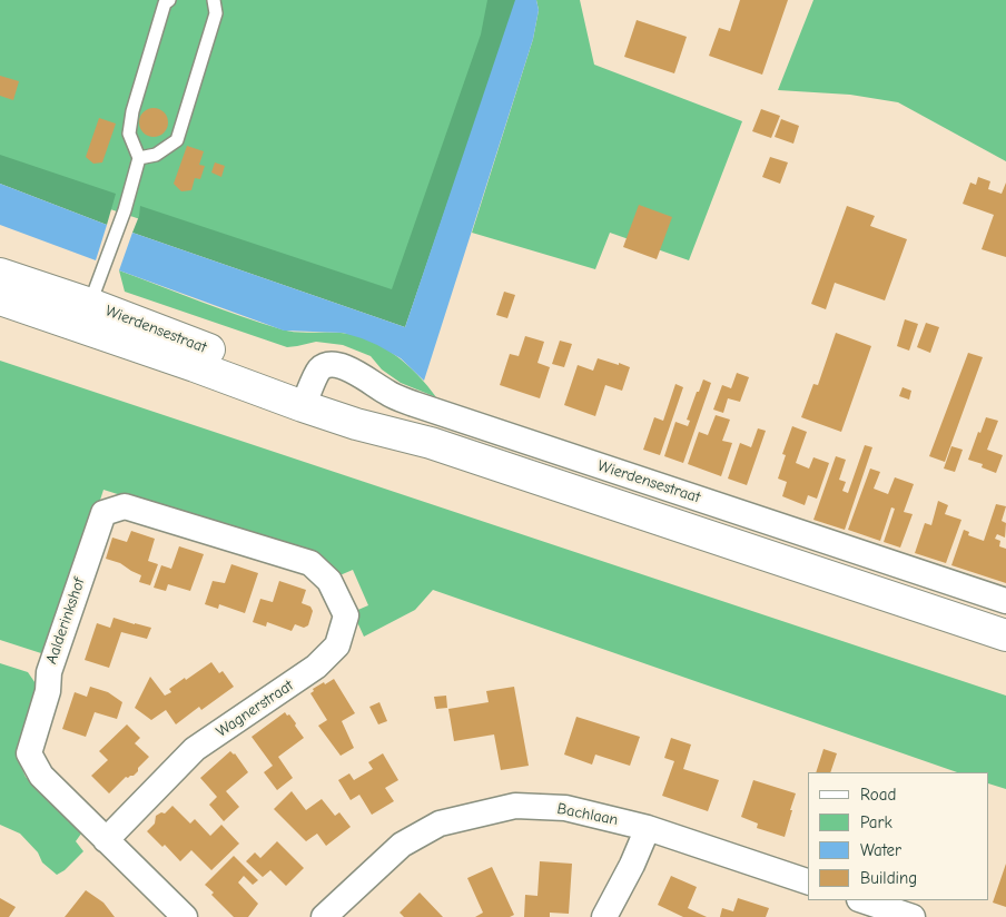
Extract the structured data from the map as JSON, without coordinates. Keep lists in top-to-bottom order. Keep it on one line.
{"streets":{"main road":["Wierdensestraat"],"street":["Aalderinkshof","Wagnerstraat","Bachlaan"]},"crossings":[["Aalderinkshof","Wagnerstraat"]],"legend":["Road","Park","Water","Building"]}
